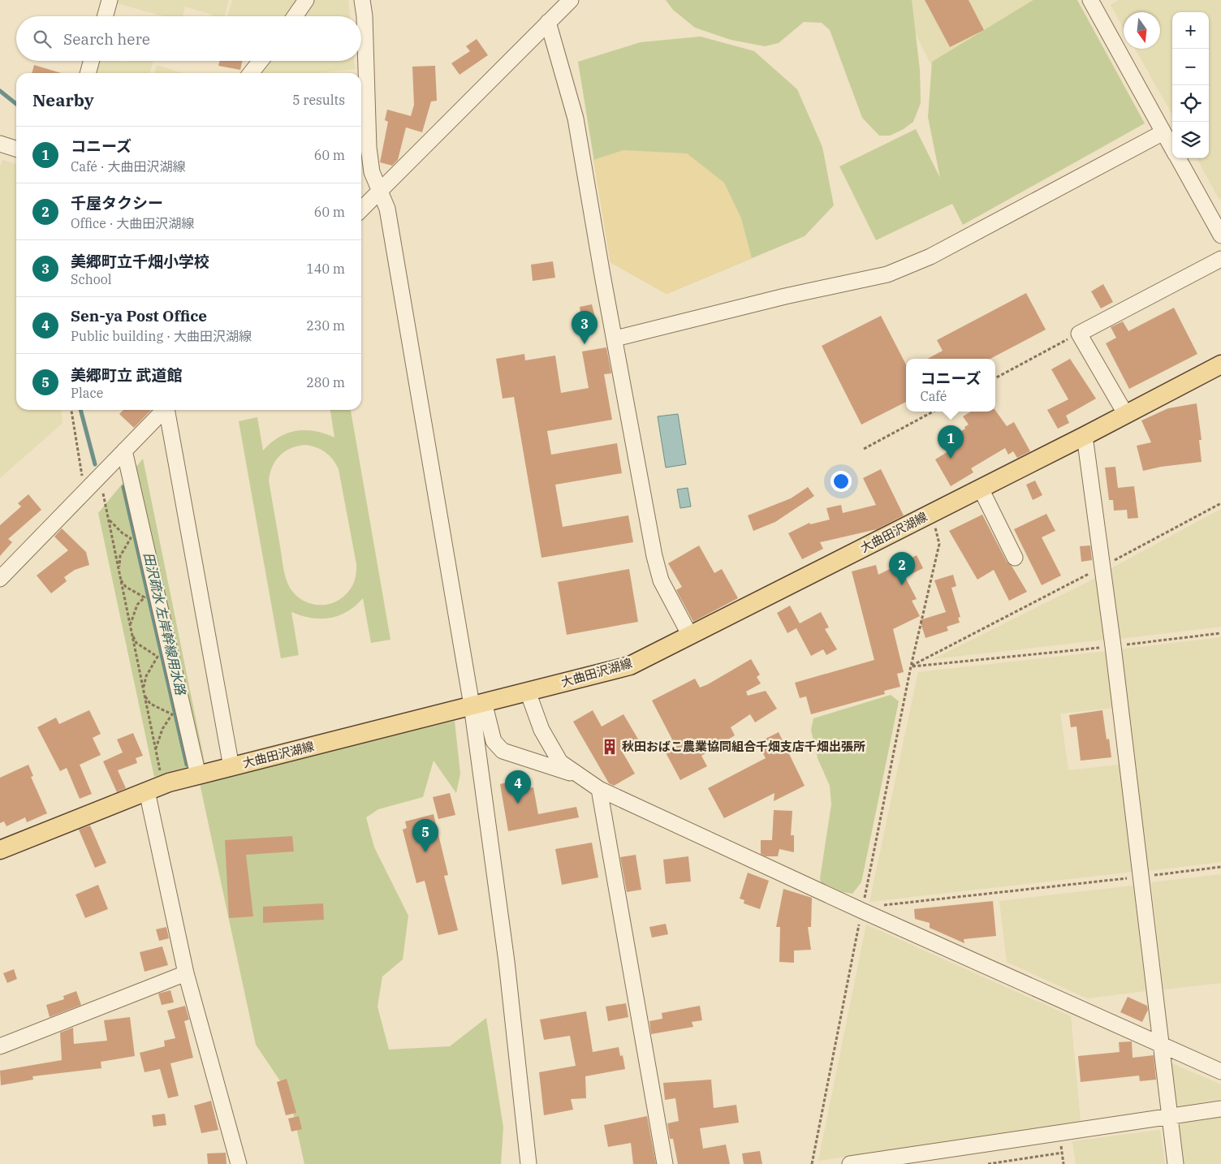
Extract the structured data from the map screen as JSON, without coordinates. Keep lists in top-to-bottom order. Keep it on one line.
{"streets":{"main road":["大曲田沢湖線"]},"water":["田沢疏水 左岸幹線用水路"],"places":{"building":["秋田おばこ農業協同組合千畑支店千畑出張所"]},"north":"bottom","page":{"map_buttons":["+","−"],"search":"Search here","heading":["Nearby","5 results"],"list":[{"mark":"1","name":"コニーズ","note":"Café · 大曲田沢湖線","value":"60 m"},{"mark":"2","name":"千屋タクシー","note":"Office · 大曲田沢湖線","value":"60 m"},{"mark":"3","name":"美郷町立千畑小学校","note":"School","value":"140 m"},{"mark":"4","name":"Sen-ya Post Office","note":"Public building · 大曲田沢湖線","value":"230 m"},{"mark":"5","name":"美郷町立 武道館","note":"Place","value":"280 m"}],"pins":["3","1","2","4","5"],"popup":["コニーズ","Café"]}}
